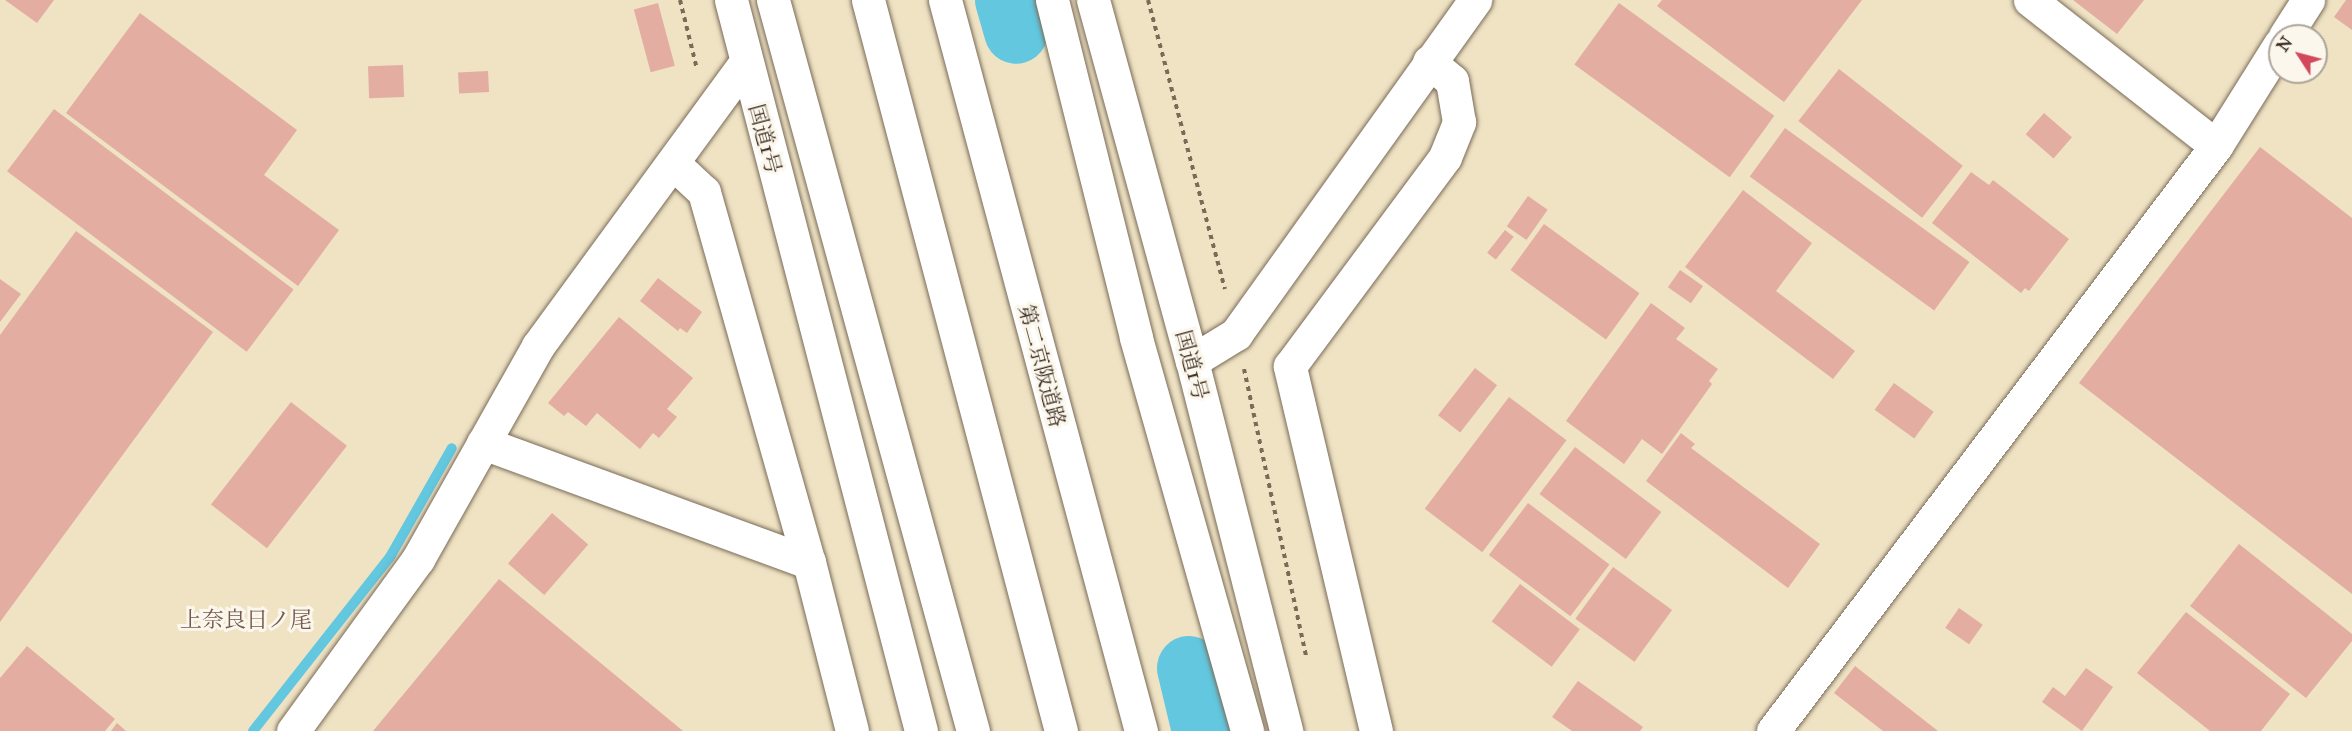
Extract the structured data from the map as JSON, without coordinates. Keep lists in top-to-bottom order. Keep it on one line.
{"streets":{"main road":["国道1号","第二京阪道路"]},"districts":["上奈良日ノ尾"],"north":"top left"}
